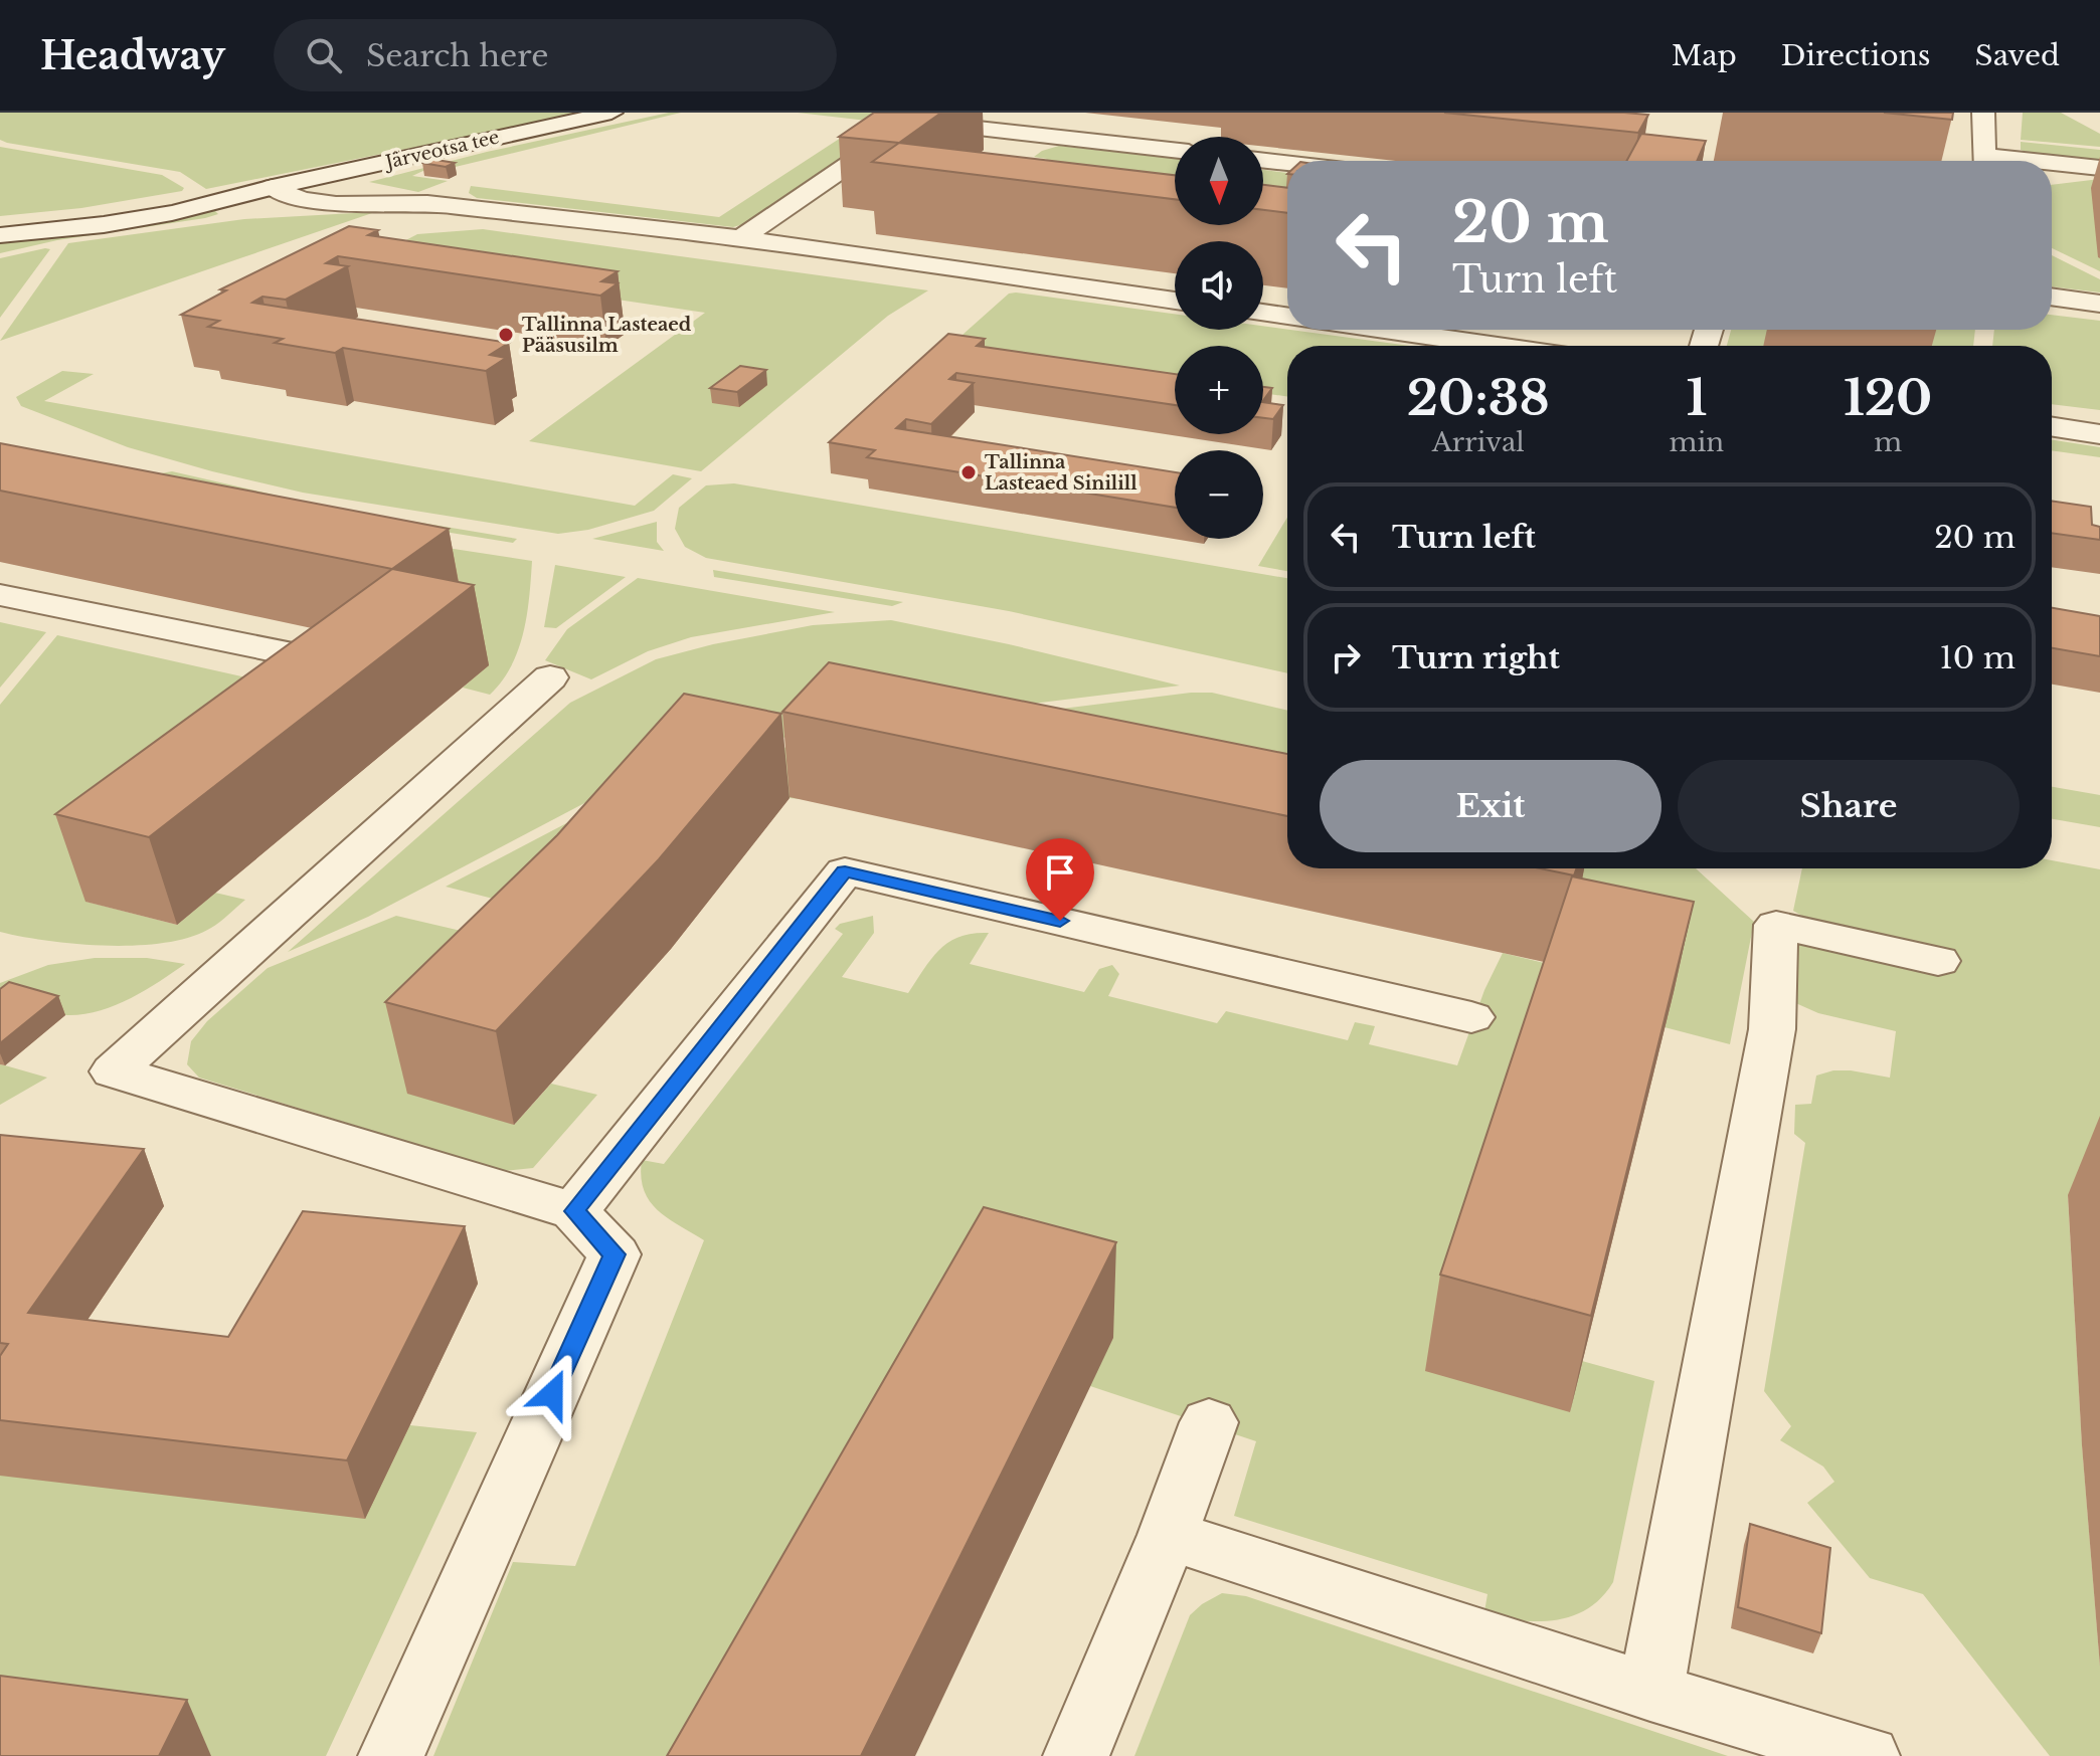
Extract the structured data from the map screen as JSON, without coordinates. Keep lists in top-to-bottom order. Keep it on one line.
{"streets":{"street":["Järveotsa tee"]},"places":["Tallinna Lasteaed Pääsusilm","Tallinna Lasteaed Sinilill"],"north":"bottom","page":{"header":"Headway","search":"Search here","nav":["Map","Directions","Saved"],"map_buttons":["+","−"],"turn":["20 m","Turn left"],"eta":["20:38","Arrival","1","min","120","m"],"list":[{"name":"Turn left","value":"20 m"},{"name":"Turn right","value":"10 m"}],"buttons":["Exit","Share"]}}
